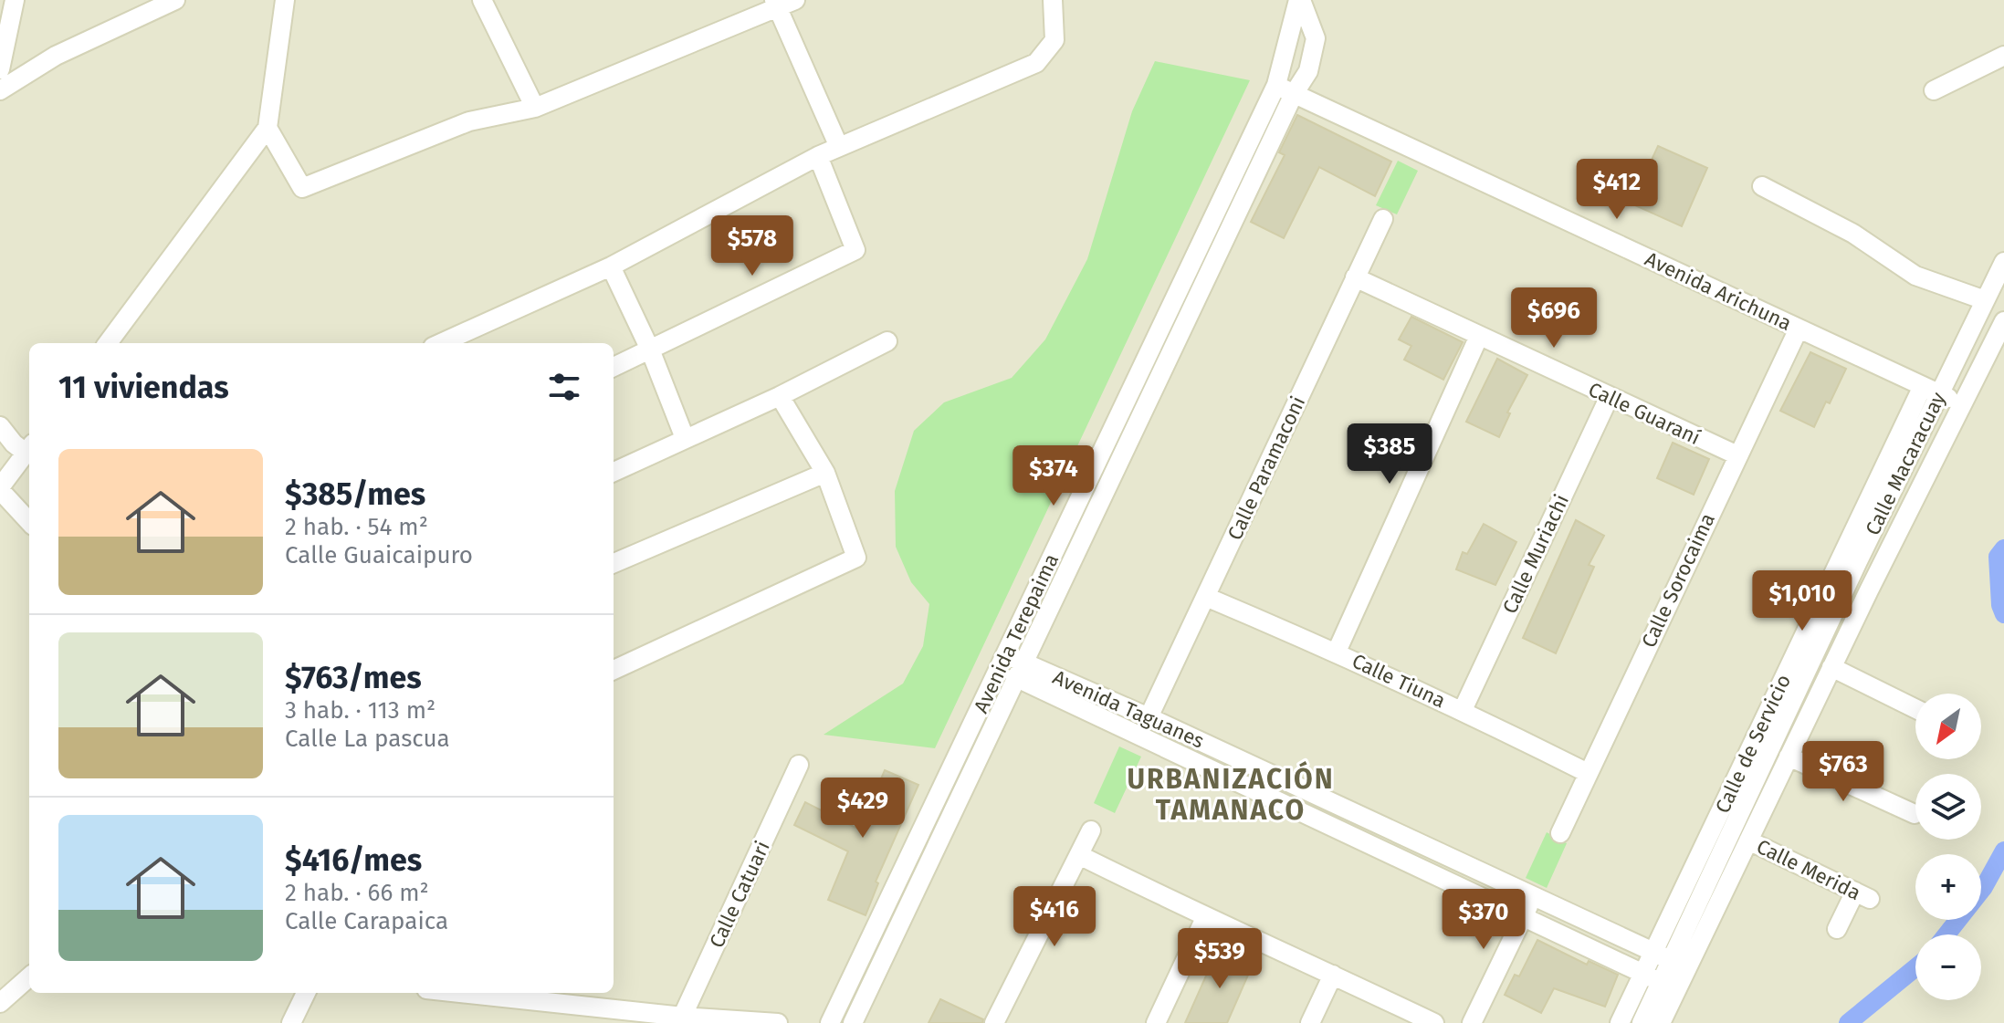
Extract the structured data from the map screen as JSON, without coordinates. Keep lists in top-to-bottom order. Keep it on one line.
{"streets":{"street":["Avenida Arichuna","Calle Guaraní","Calle Macaracuay","Calle Paramaconi","Calle Muriachi","Calle Sorocaima","Avenida Terepaima","Calle Tiuna","Avenida Taguanes","Calle Merida","Calle Catuari"]},"crossings":[["Avenida Arichuna","Calle Macaracuay"],["Avenida Arichuna","Calle Sorocaima"],["Avenida Arichuna","Avenida Terepaima"],["Calle Guaraní","Calle Paramaconi"],["Calle Guaraní","Calle Muriachi"],["Calle Guaraní","Calle Sorocaima"],["Calle Macaracuay","Avenida Taguanes"],["Calle Macaracuay","Calle Merida"],["Calle Paramaconi","Calle Tiuna"],["Calle Paramaconi","Avenida Taguanes"],["Calle Muriachi","Calle Tiuna"],["Calle Sorocaima","Calle Tiuna"],["Avenida Terepaima","Avenida Taguanes"]],"districts":["URBANIZACIÓN TAMANACO"],"north":"bottom left","page":{"price":["$412","$578","$696","$385","$374","$1,010","$763","$429","$416","$370","$539"],"heading":"11 viviendas","list":[{"name":"$385/mes","note":"2 hab. · 54 m² · Calle Guaicaipuro"},{"name":"$763/mes","note":"3 hab. · 113 m² · Calle La pascua"},{"name":"$416/mes","note":"2 hab. · 66 m² · Calle Carapaica"}],"map_buttons":["+","−"]}}
